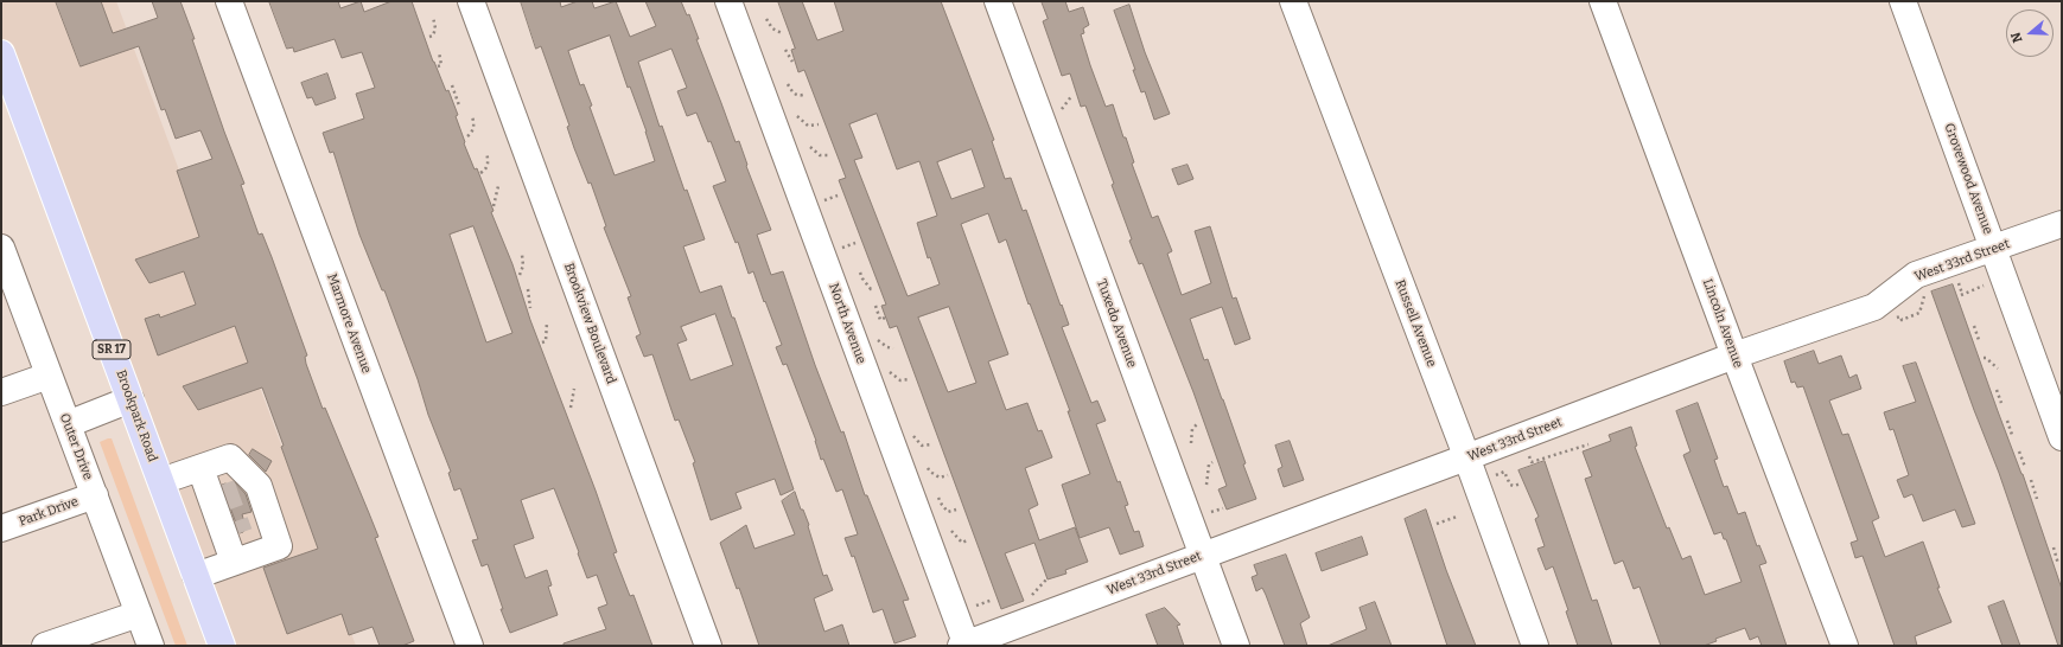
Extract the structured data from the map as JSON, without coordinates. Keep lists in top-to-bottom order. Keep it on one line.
{"streets":{"main road":["SR 17","Brookpark Road"],"street":["Grovewood Avenue","West 33rd Street","Marmore Avenue","Brookview Boulevard","North Avenue","Tuxedo Avenue","Russell Avenue","Lincoln Avenue","Outer Drive","Park Drive"]},"crossings":[["Grovewood Avenue","West 33rd Street"],["West 33rd Street","North Avenue"],["West 33rd Street","Tuxedo Avenue"],["West 33rd Street","Russell Avenue"],["West 33rd Street","Lincoln Avenue"],["Outer Drive","Park Drive"]],"north":"left"}
